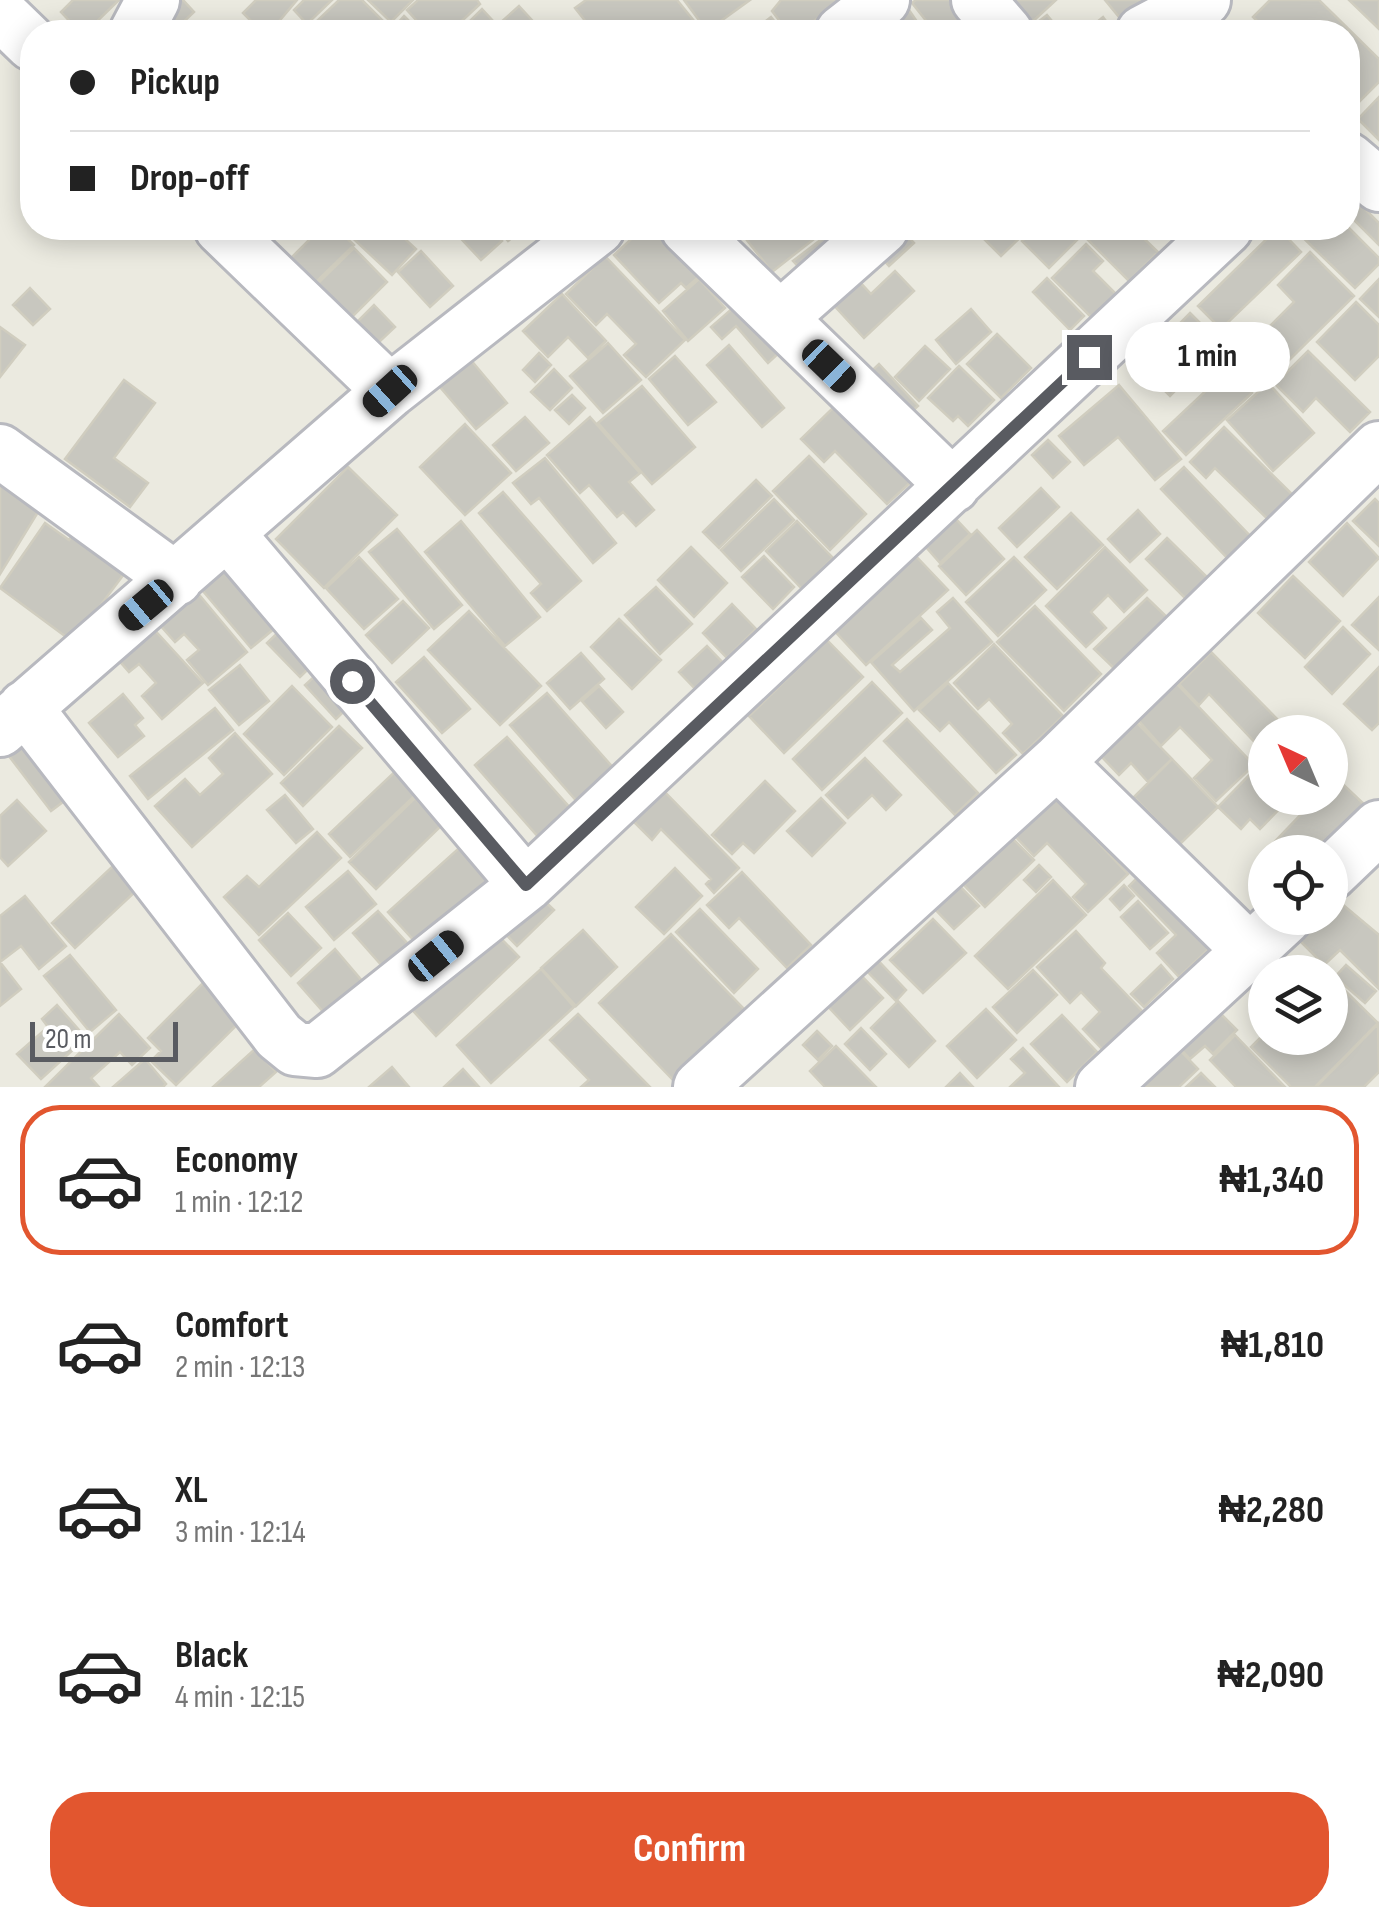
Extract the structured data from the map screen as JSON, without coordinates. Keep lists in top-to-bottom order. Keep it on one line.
{"scale_bar":"20 m","north":"top left","page":{"banner":["Pickup","Drop-off"],"bubble":"1 min","scale":"20 m","list":[{"name":"Economy","note":"1 min · 12:12","value":"₦1,340"},{"name":"Comfort","note":"2 min · 12:13","value":"₦1,810"},{"name":"XL","note":"3 min · 12:14","value":"₦2,280"},{"name":"Black","note":"4 min · 12:15","value":"₦2,090"}],"buttons":"Confirm"}}
